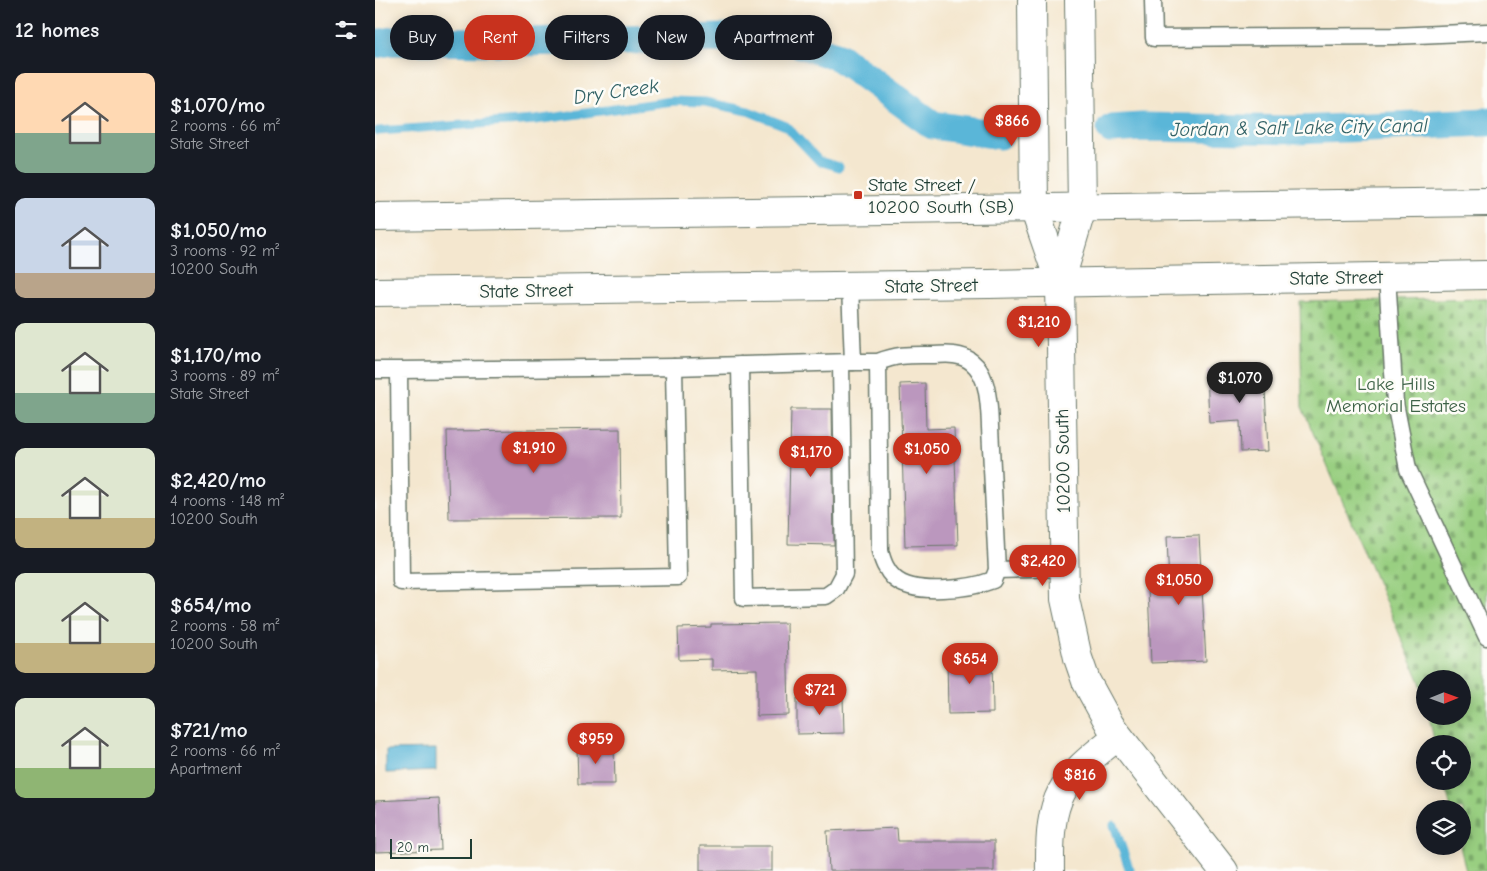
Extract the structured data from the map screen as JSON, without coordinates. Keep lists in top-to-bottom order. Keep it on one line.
{"streets":{"main road":["State Street","10200 South"]},"crossings":[["State Street","10200 South"]],"water":["Dry Creek","Jordan & Salt Lake City Canal"],"parks":["Lake Hills Memorial Estates"],"places":{"transit":["State Street / 10200 South (SB)"]},"scale_bar":"20 m","north":"right","page":{"heading":"12 homes","chip":["Buy","Rent","Filters","New","Apartment"],"list":[{"name":"$1,070/mo","note":"2 rooms · 66 m² · State Street"},{"name":"$1,050/mo","note":"3 rooms · 92 m² · 10200 South"},{"name":"$1,170/mo","note":"3 rooms · 89 m² · State Street"},{"name":"$2,420/mo","note":"4 rooms · 148 m² · 10200 South"},{"name":"$654/mo","note":"2 rooms · 58 m² · 10200 South"},{"name":"$721/mo","note":"2 rooms · 66 m² · Apartment"}],"price":["$866","$1,210","$1,070","$1,910","$1,050","$1,170","$2,420","$1,050","$654","$721","$959","$816"],"scale":"20 m"}}
